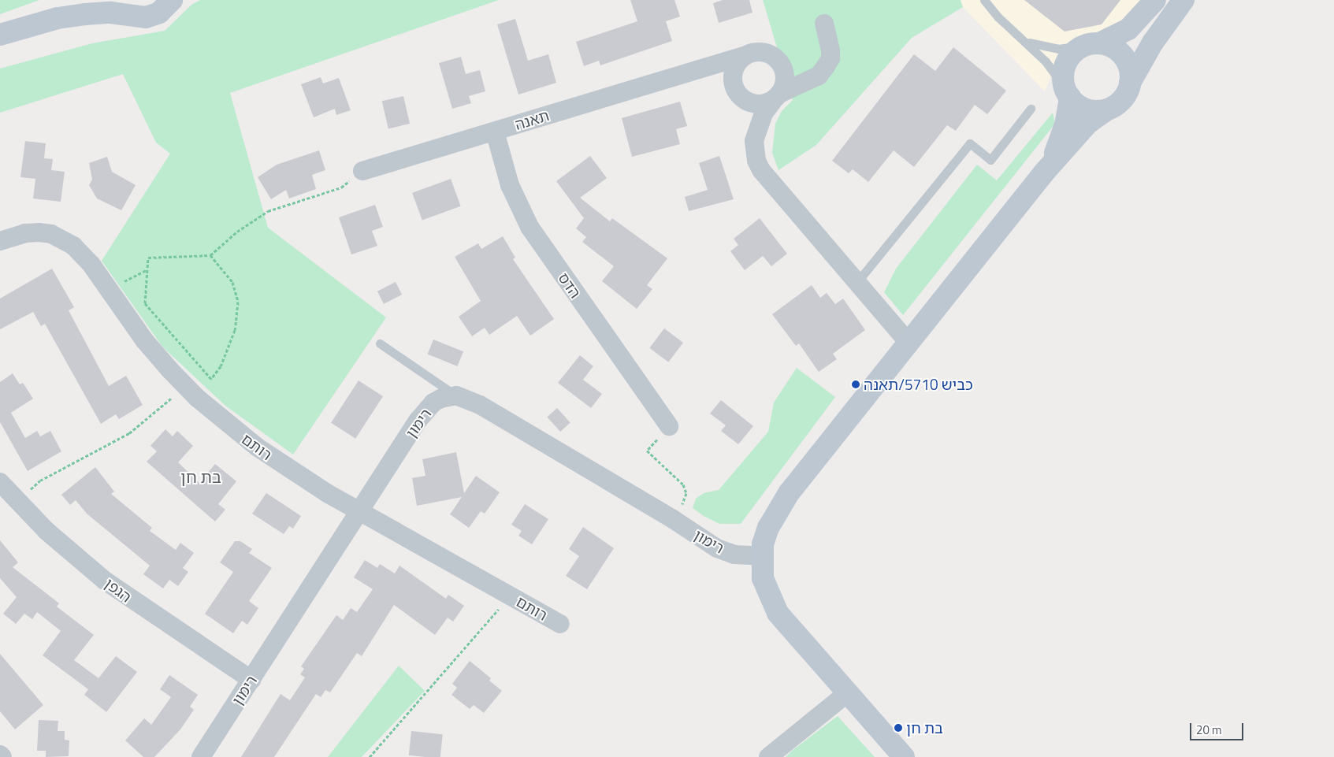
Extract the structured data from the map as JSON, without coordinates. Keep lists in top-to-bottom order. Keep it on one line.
{"streets":{"street":["תאנה","הדס","רימון","רותם","הגפן"]},"crossings":[["תאנה","הדס"],["רימון","רותם"],["רימון","הגפן"]],"districts":["בת חן"],"places":["כביש 5710/תאנה","בת חן"],"scale_bar":"20 m"}
